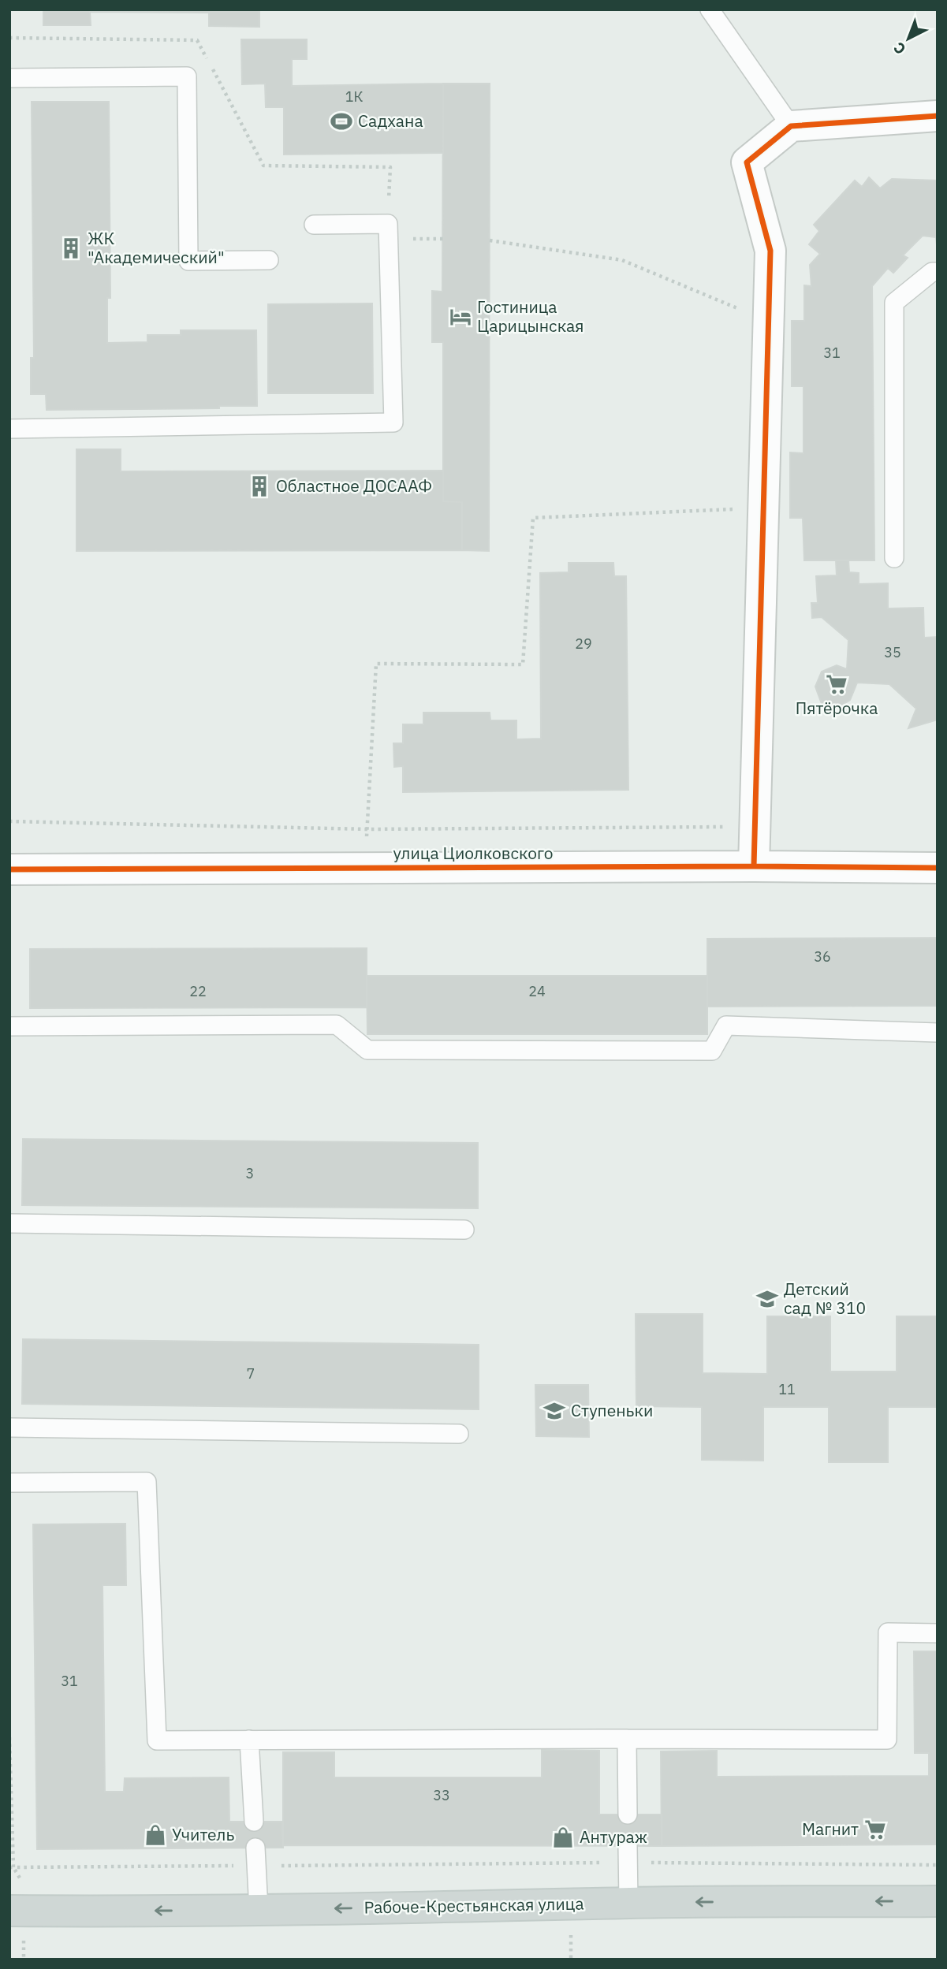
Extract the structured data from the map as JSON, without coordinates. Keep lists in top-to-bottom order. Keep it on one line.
{"streets":{"main road":["Рабоче-Крестьянская улица"],"street":["улица Циолковского"]},"one_way":["Рабоче-Крестьянская улица"],"places":{"sports":["Садхана"],"building":["ЖК \"Академический\"","Областное ДОСААФ"],"hotel":["Гостиница Царицынская"],"supermarket":["Пятёрочка","Магнит"],"school or university":["Детский сад № 310","Ступеньки"],"shop":["Учитель","Антураж"]},"house_numbers":["1К","31","29","35","36","22","24","3","7","11","31","33"],"north":"bottom left"}
